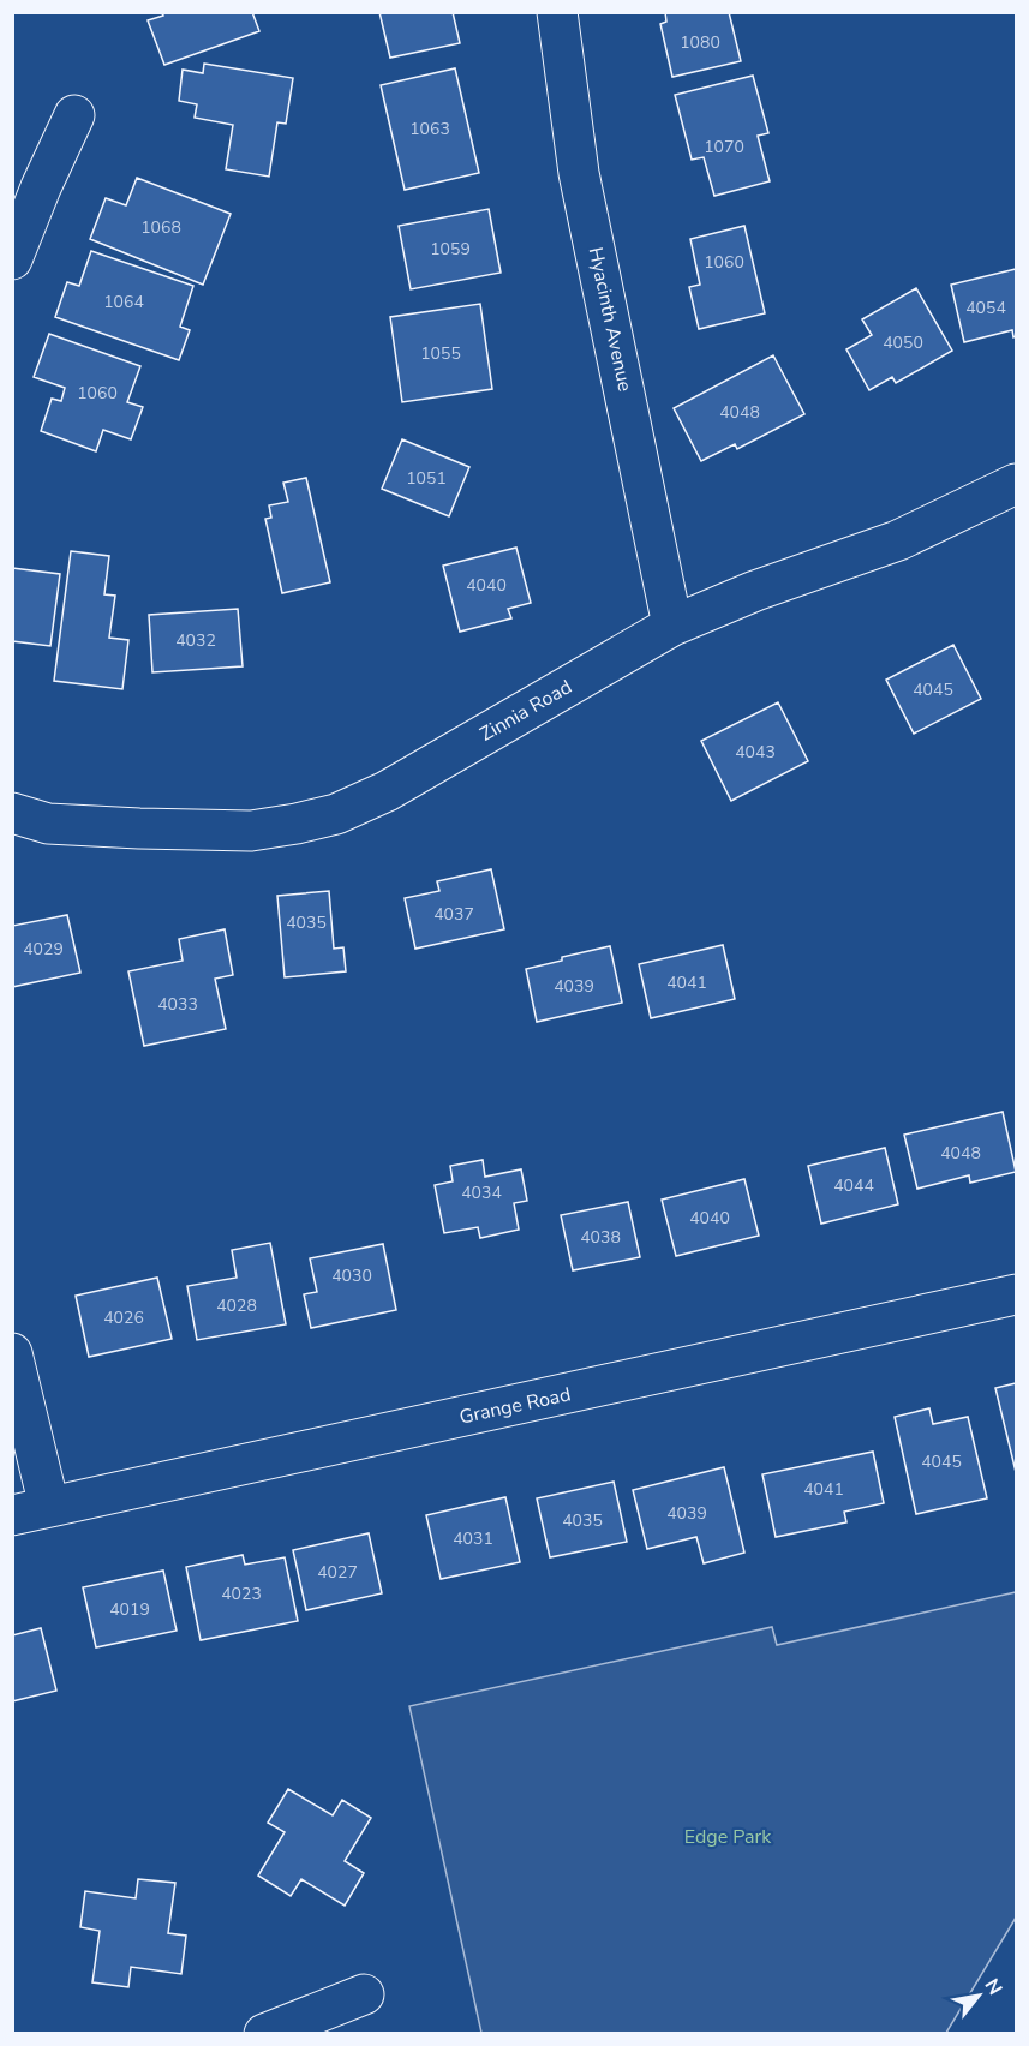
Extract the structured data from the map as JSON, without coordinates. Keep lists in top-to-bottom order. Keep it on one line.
{"streets":{"street":["Hyacinth Avenue","Zinnia Road","Grange Road"]},"crossings":[["Hyacinth Avenue","Zinnia Road"]],"parks":["Edge Park"],"house_numbers":["1080","1063","1070","1068","1059","1060","1064","4054","4050","1055","1060","4048","1051","4040","4032","4045","4043","4037","4035","4029","4041","4039","4033","4048","4044","4034","4040","4038","4030","4028","4026","4045","4041","4039","4035","4031","4027","4023","4019"],"north":"top right"}
